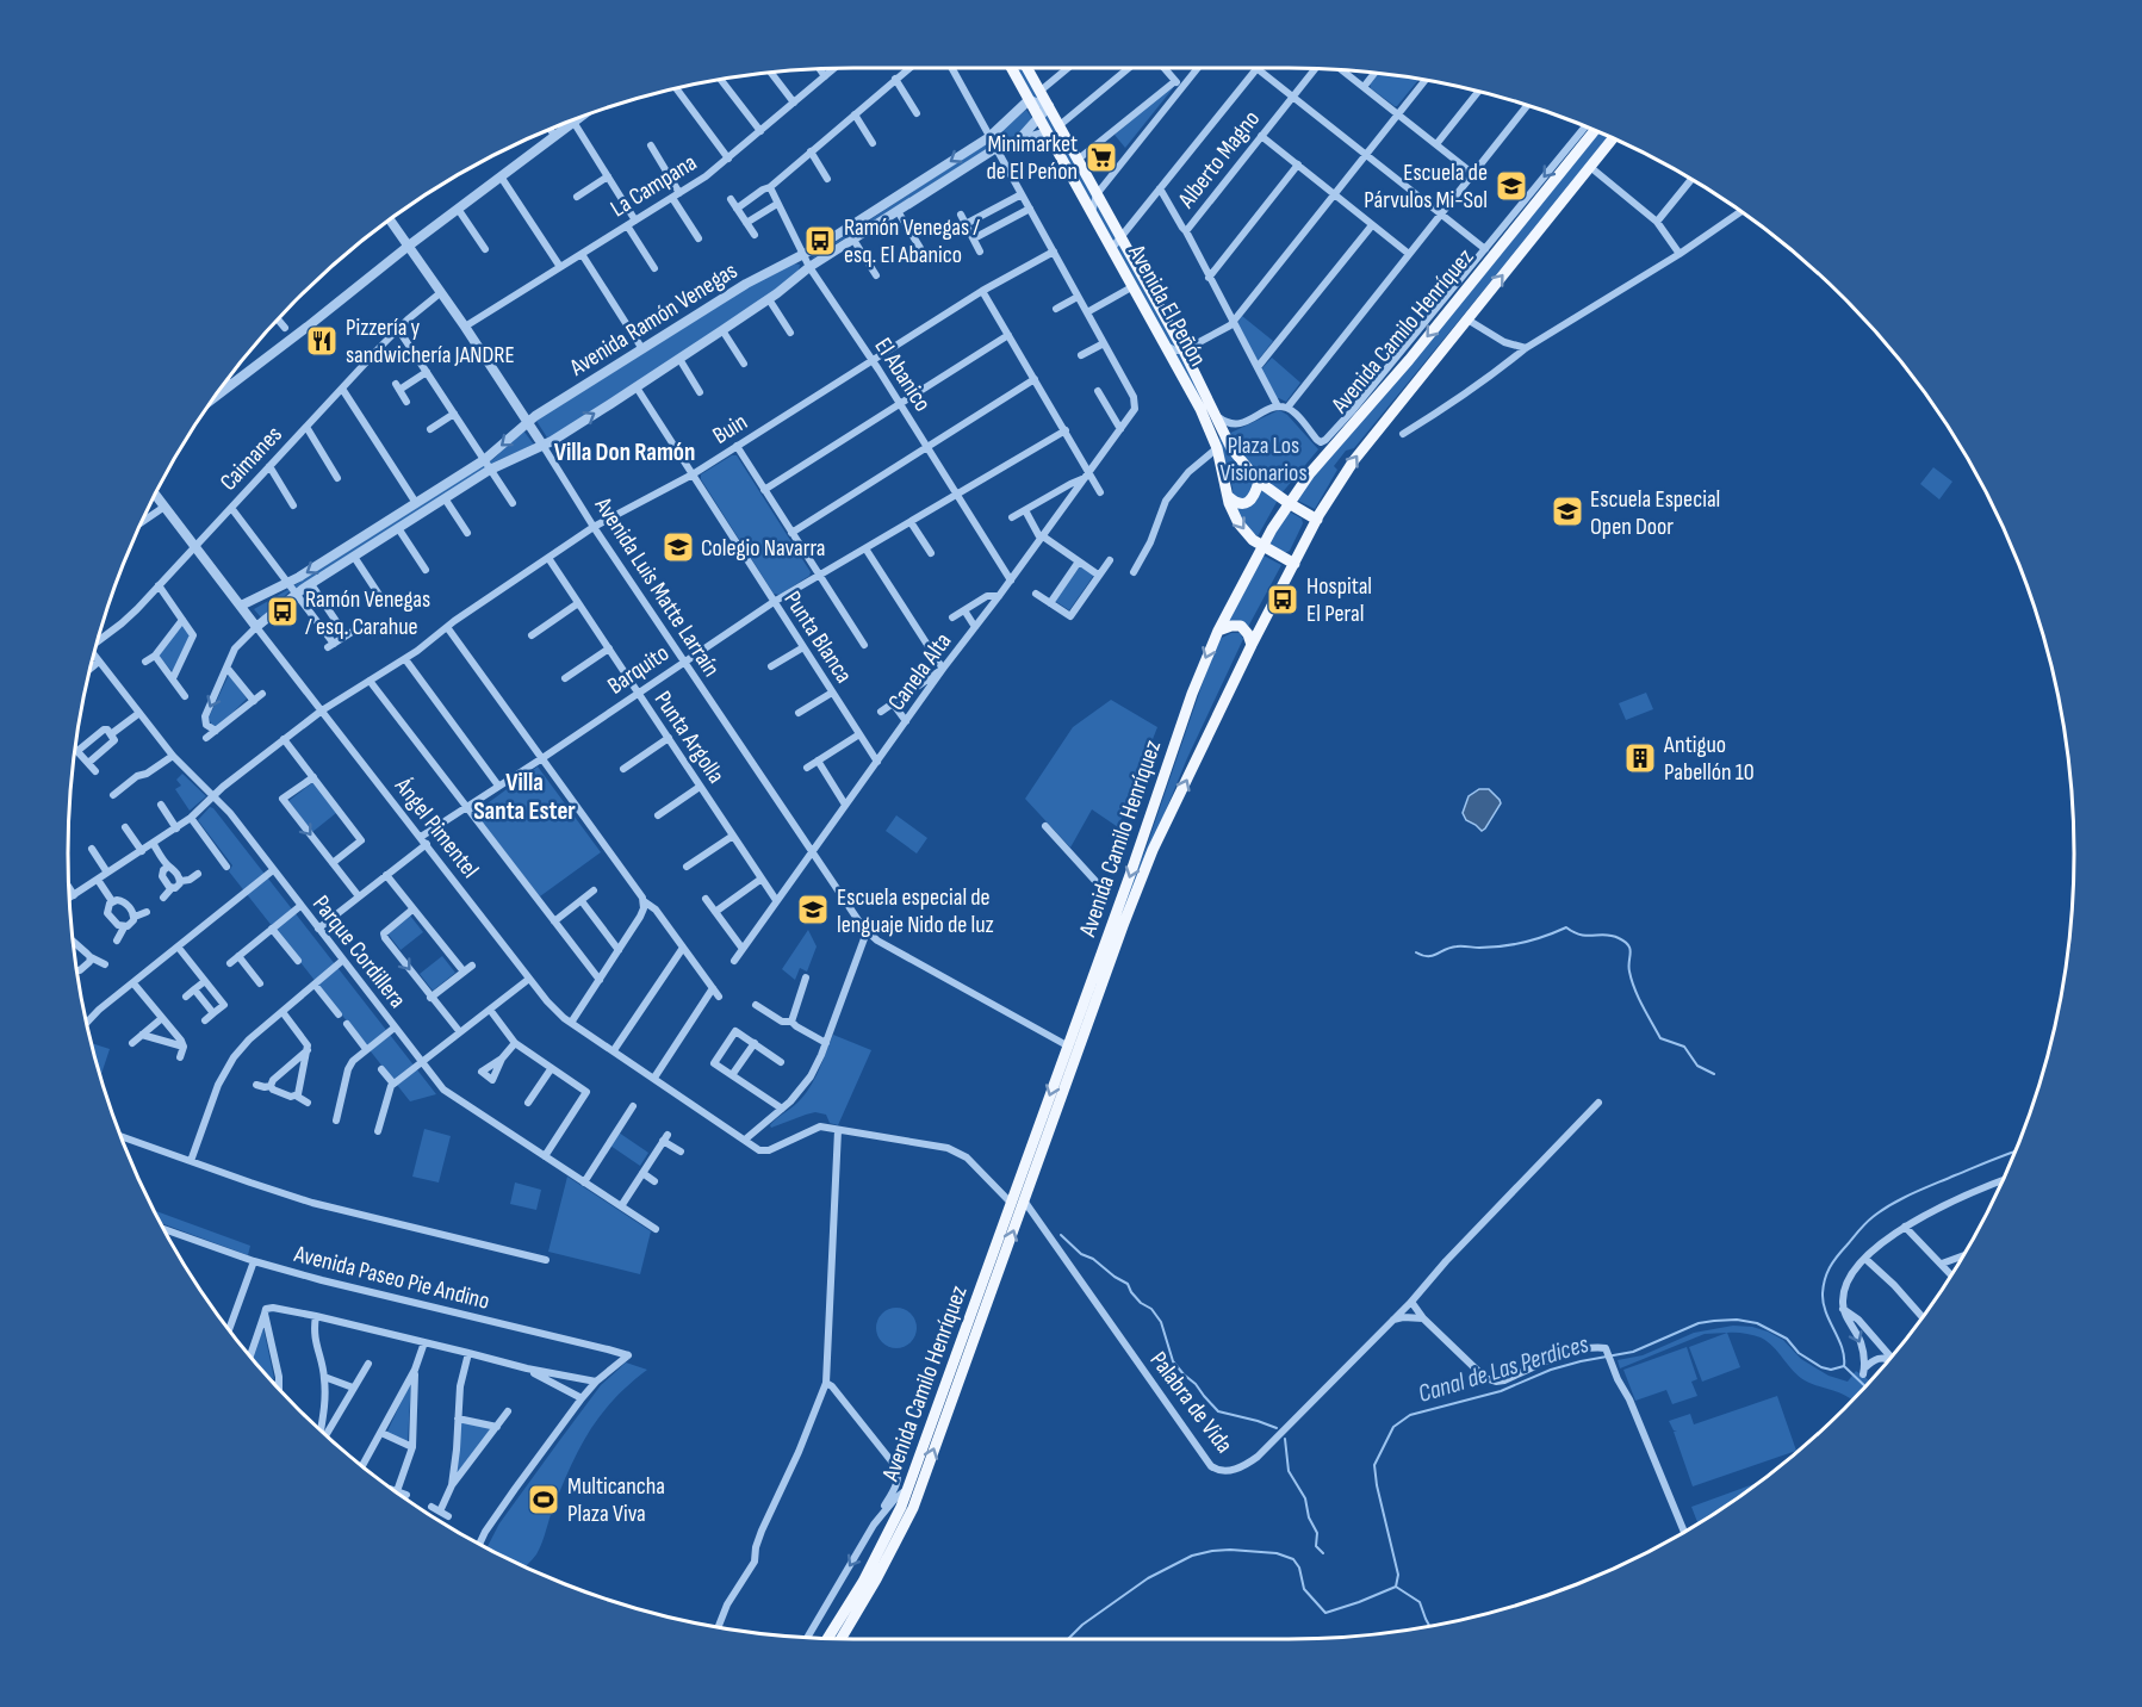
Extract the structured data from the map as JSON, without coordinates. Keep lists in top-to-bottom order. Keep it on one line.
{"streets":{"main road":["Avenida El Peñón","Avenida Camilo Henríquez"],"street":["Alberto Magno","La Campana","Avenida Ramón Venegas","El Abanico","Buin","Caimanes","Avenida Luis Matte Larraín","Punta Blanca","Barquito","Canela Alta","Punta Argolla","Ángel Pimentel","Parque Cordillera","Avenida Paseo Pie Andino","Palabra de Vida"]},"crossings":[["Alberto Magno","Avenida Camilo Henríquez"],["La Campana","Avenida Luis Matte Larraín"],["Avenida El Peñón","Avenida Ramón Venegas"],["Avenida El Peñón","Avenida Camilo Henríquez"],["Avenida Ramón Venegas","El Abanico"],["Avenida Ramón Venegas","Avenida Luis Matte Larraín"],["Avenida Ramón Venegas","Punta Blanca"],["Avenida Ramón Venegas","Ángel Pimentel"],["Avenida Camilo Henríquez","Avenida Luis Matte Larraín"],["Avenida Camilo Henríquez","Palabra de Vida"],["El Abanico","Buin"],["El Abanico","Barquito"],["El Abanico","Canela Alta"],["Buin","Avenida Luis Matte Larraín"],["Buin","Punta Blanca"],["Buin","Punta Argolla"],["Buin","Ángel Pimentel"],["Buin","Parque Cordillera"],["Caimanes","Avenida Luis Matte Larraín"],["Caimanes","Ángel Pimentel"],["Avenida Luis Matte Larraín","Barquito"],["Avenida Luis Matte Larraín","Canela Alta"],["Punta Blanca","Barquito"],["Punta Blanca","Canela Alta"],["Barquito","Punta Argolla"],["Barquito","Ángel Pimentel"],["Canela Alta","Punta Argolla"]],"districts":["Villa Don Ramón","Villa Santa Ester"],"water":["Canal de Las Perdices"],"parks":["Plaza Los Visionarios"],"places":{"supermarket":["Minimarket de El Peńon"],"school or university":["Escuela de Párvulos Mi-Sol","Escuela Especial Open Door","Colegio Navarra","Escuela especial de lenguaje Nido de luz"],"bus stop":["Ramón Venegas / esq. El Abanico","Hospital El Peral","Ramón Venegas / esq. Carahue"],"restaurant":["Pizzería y sandwichería JANDRE"],"building":["Antiguo Pabellón 10"],"sports":["Multicancha Plaza Viva"]}}
